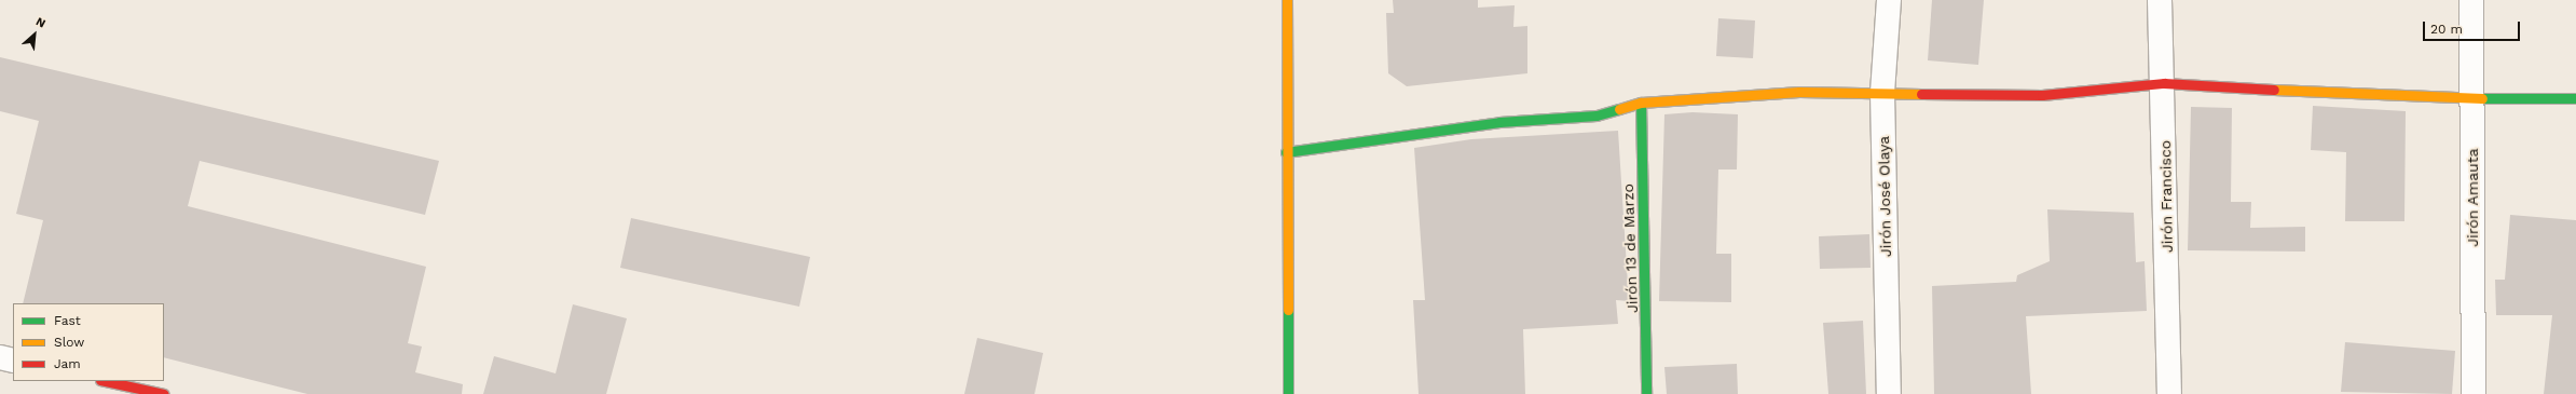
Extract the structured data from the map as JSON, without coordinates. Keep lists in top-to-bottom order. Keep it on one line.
{"streets":{"main road":["Jirón 13 de Marzo"],"street":["Jirón José Olaya","Jirón Francisco","Jirón Amauta"]},"legend":["Fast","Slow","Jam"],"scale_bar":"20 m","north":"top right"}
